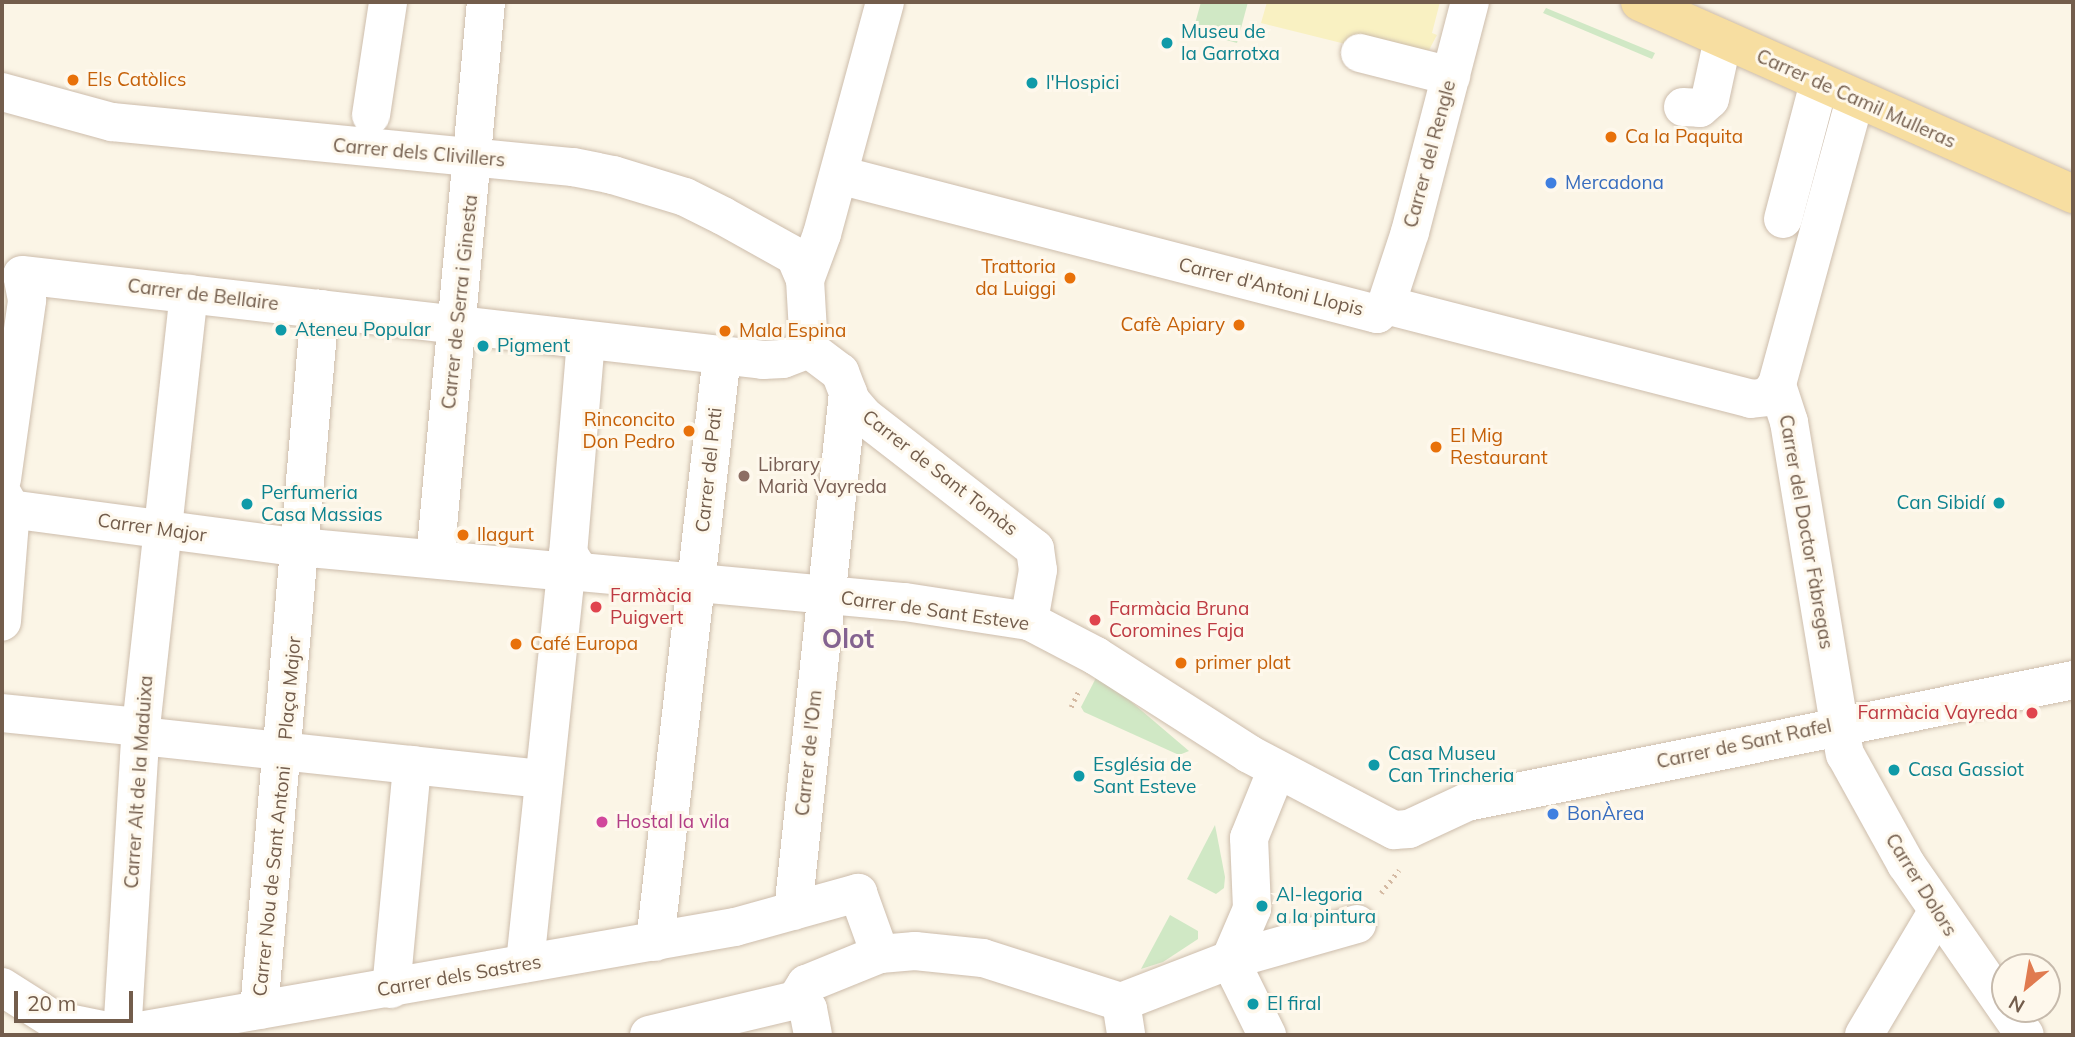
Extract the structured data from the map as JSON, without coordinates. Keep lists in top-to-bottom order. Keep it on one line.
{"streets":{"main road":["Carrer de Camil Mulleras"],"street":["Carrer dels Clivillers","Carrer del Rengle","Carrer d'Antoni Llopis","Carrer de Bellaire","Carrer de Serra i Ginesta","Carrer del Pati","Carrer de Sant Tomàs","Carrer Major","Carrer del Doctor Fàbregas","Carrer de Sant Esteve","Plaça Major","Carrer de Sant Rafel","Carrer de l'Om","Carrer Alt de la Maduixa","Carrer Nou de Sant Antoni","Carrer Dolors","Carrer dels Sastres"]},"crossings":[["Carrer dels Clivillers","Carrer de Serra i Ginesta"],["Carrer del Rengle","Carrer d'Antoni Llopis"],["Carrer d'Antoni Llopis","Carrer del Doctor Fàbregas"],["Carrer de Bellaire","Carrer de Serra i Ginesta"],["Carrer de Bellaire","Carrer del Pati"],["Carrer de Bellaire","Carrer de Sant Tomàs"],["Carrer de Bellaire","Carrer Major"],["Carrer de Bellaire","Plaça Major"],["Carrer de Bellaire","Carrer Alt de la Maduixa"],["Carrer del Pati","Carrer de Sant Esteve"],["Carrer del Pati","Carrer dels Sastres"],["Carrer de Sant Tomàs","Carrer de Sant Esteve"],["Carrer de Sant Tomàs","Carrer de l'Om"],["Carrer Major","Plaça Major"],["Carrer Major","Carrer Alt de la Maduixa"],["Carrer del Doctor Fàbregas","Carrer de Sant Rafel"],["Carrer del Doctor Fàbregas","Carrer Dolors"],["Carrer de Sant Esteve","Carrer de Sant Rafel"],["Carrer de Sant Esteve","Carrer de l'Om"],["Plaça Major","Carrer Nou de Sant Antoni"],["Carrer de Sant Rafel","Carrer Dolors"],["Carrer de l'Om","Carrer dels Sastres"],["Carrer Alt de la Maduixa","Carrer dels Sastres"],["Carrer Nou de Sant Antoni","Carrer dels Sastres"]],"districts":["Olot"],"places":["Museu de la Garrotxa","Els Catòlics","l'Hospici","Ca la Paquita","Mercadona","Trattoria da Luiggi","Cafè Apiary","Ateneu Popular","Mala Espina","Pigment","Rinconcito Don Pedro","El Mig Restaurant","Library Marià Vayreda","Can Sibidí","Perfumeria Casa Massias","llagurt","Farmàcia Puigvert","Farmàcia Bruna Coromines Faja","Café Europa","primer plat","Farmàcia Vayreda","Casa Museu Can Trincheria","Casa Gassiot","Església de Sant Esteve","BonÀrea","Hostal la vila","Al-legoria a la pintura","El firal"],"scale_bar":"20 m","north":"bottom left"}
